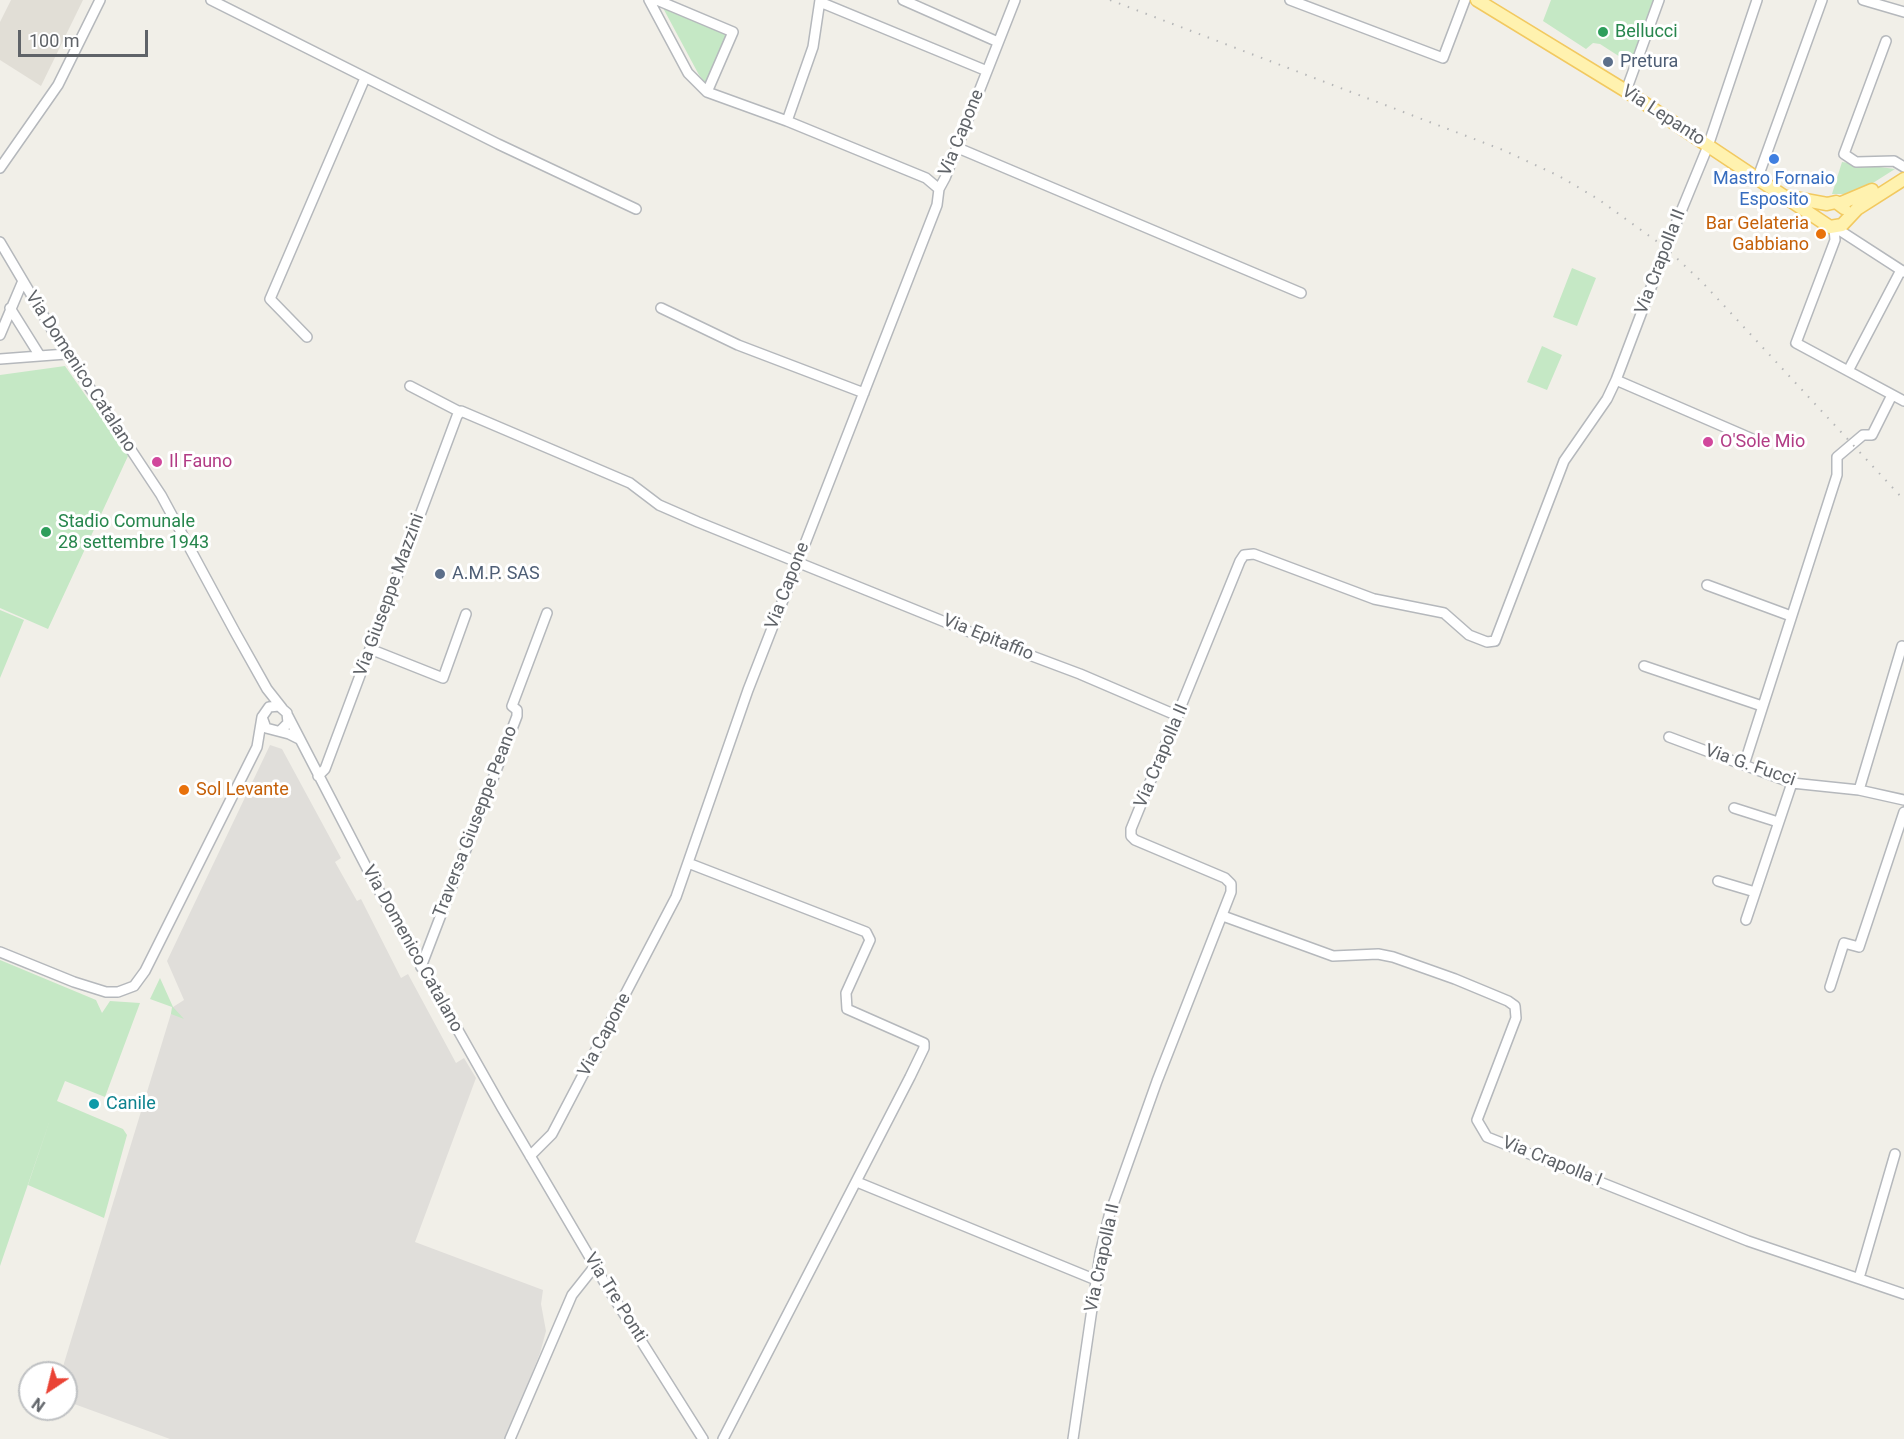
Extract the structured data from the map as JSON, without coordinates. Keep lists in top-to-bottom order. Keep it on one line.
{"streets":{"main road":["Via Lepanto"],"street":["Via Capone","Via Crapolla II","Via Domenico Catalano","Via Giuseppe Mazzini","Via Epitaffio","Via G. Fucci","Traversa Giuseppe Peano","Via Crapolla I","Via Tre Ponti"]},"crossings":[["Via Lepanto","Via Crapolla II"],["Via Capone","Via Domenico Catalano"],["Via Capone","Via Epitaffio"],["Via Capone","Via Tre Ponti"],["Via Crapolla II","Via Epitaffio"],["Via Crapolla II","Via Crapolla I"],["Via Domenico Catalano","Via Giuseppe Mazzini"],["Via Domenico Catalano","Traversa Giuseppe Peano"],["Via Domenico Catalano","Via Tre Ponti"]],"places":["Bellucci","Pretura","Mastro Fornaio Esposito","Bar Gelateria Gabbiano","O'Sole Mio","Il Fauno","Stadio Comunale 28 settembre 1943","A.M.P. SAS","Sol Levante","Canile"],"scale_bar":"100 m","north":"bottom left"}
